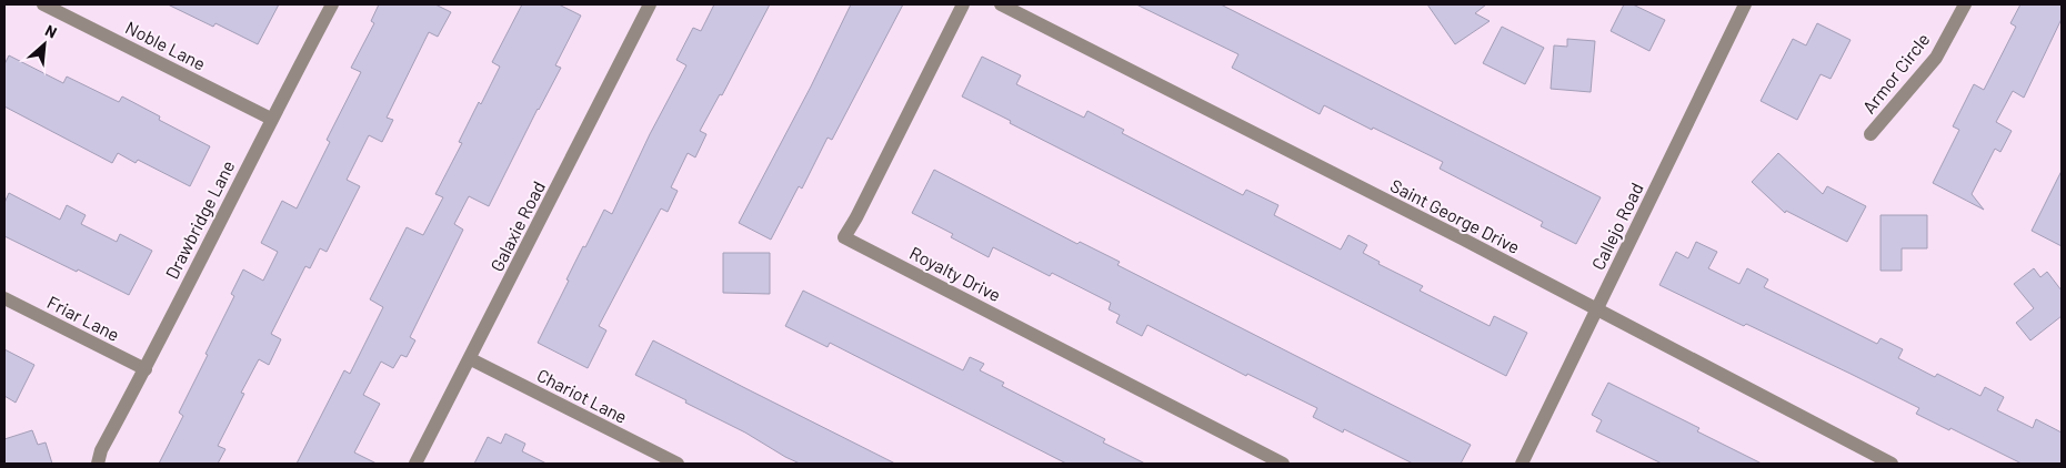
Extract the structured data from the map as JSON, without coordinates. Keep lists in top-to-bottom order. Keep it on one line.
{"streets":{"street":["Noble Lane","Armor Circle","Saint George Drive","Drawbridge Lane","Galaxie Road","Callejo Road","Royalty Drive","Friar Lane","Chariot Lane"]},"crossings":[["Noble Lane","Drawbridge Lane"],["Saint George Drive","Callejo Road"],["Drawbridge Lane","Friar Lane"],["Galaxie Road","Chariot Lane"]],"north":"top right"}
